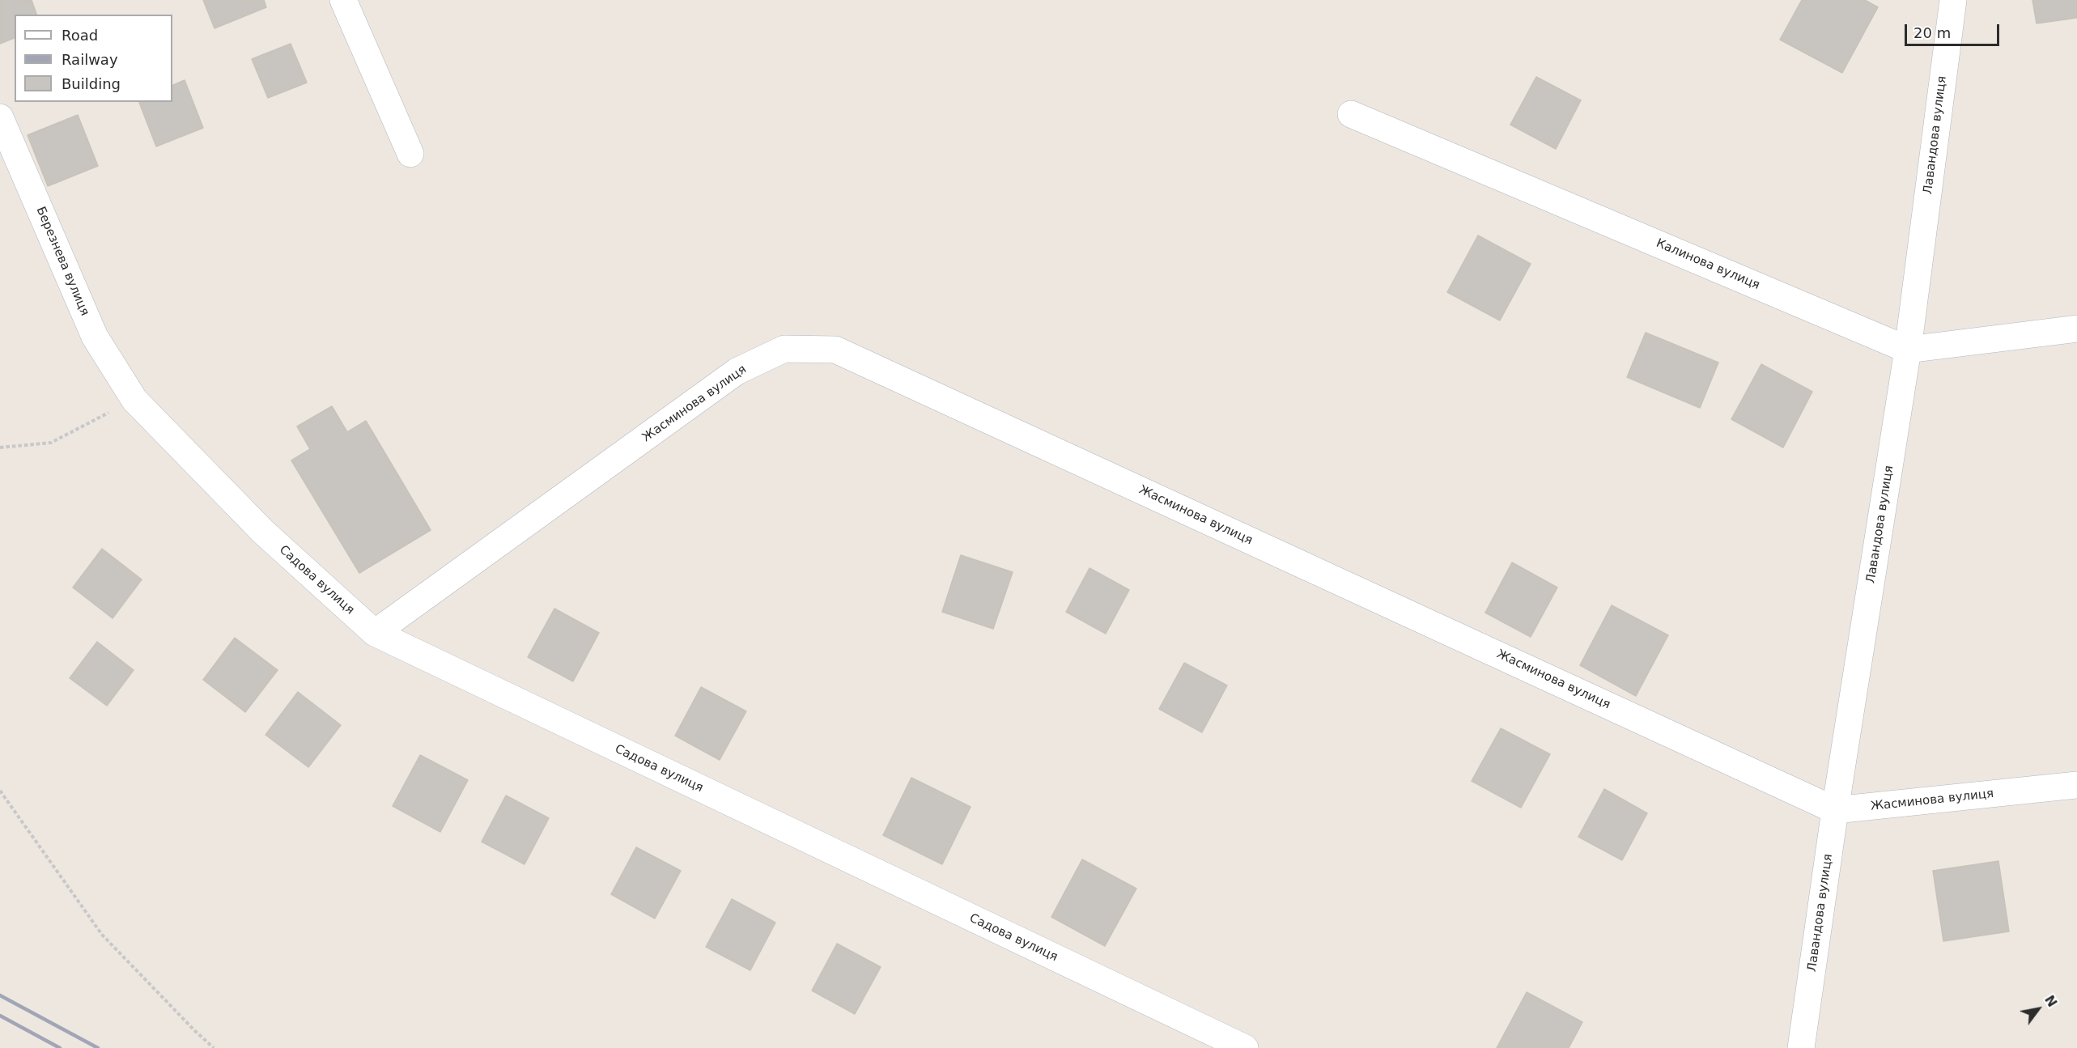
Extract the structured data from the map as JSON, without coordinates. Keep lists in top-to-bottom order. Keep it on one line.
{"streets":{"street":["Лавандова вулиця","Березнева вулиця","Калинова вулиця","Жасминова вулиця","Садова вулиця"]},"crossings":[["Лавандова вулиця","Калинова вулиця"],["Лавандова вулиця","Жасминова вулиця"],["Березнева вулиця","Садова вулиця"],["Жасминова вулиця","Садова вулиця"]],"legend":["Road","Railway","Building"],"scale_bar":"20 m","north":"top right"}
